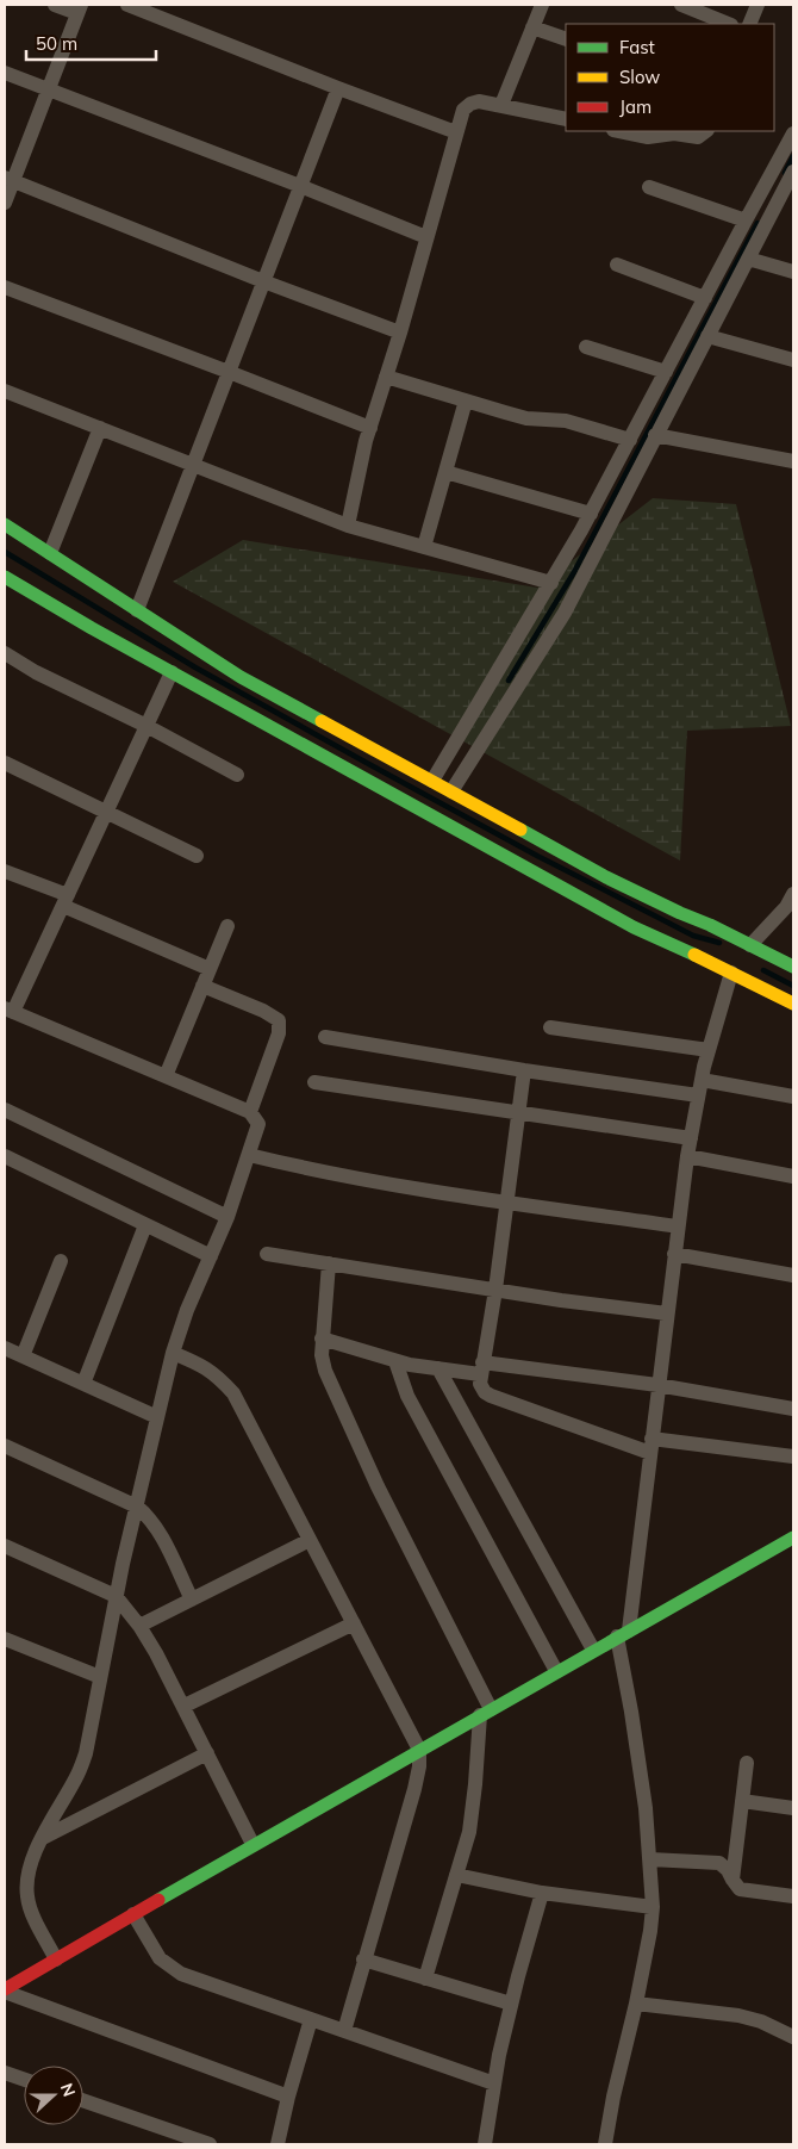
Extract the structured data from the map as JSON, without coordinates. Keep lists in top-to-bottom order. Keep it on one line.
{"legend":["Fast","Slow","Jam"],"scale_bar":"50 m","north":"right"}
